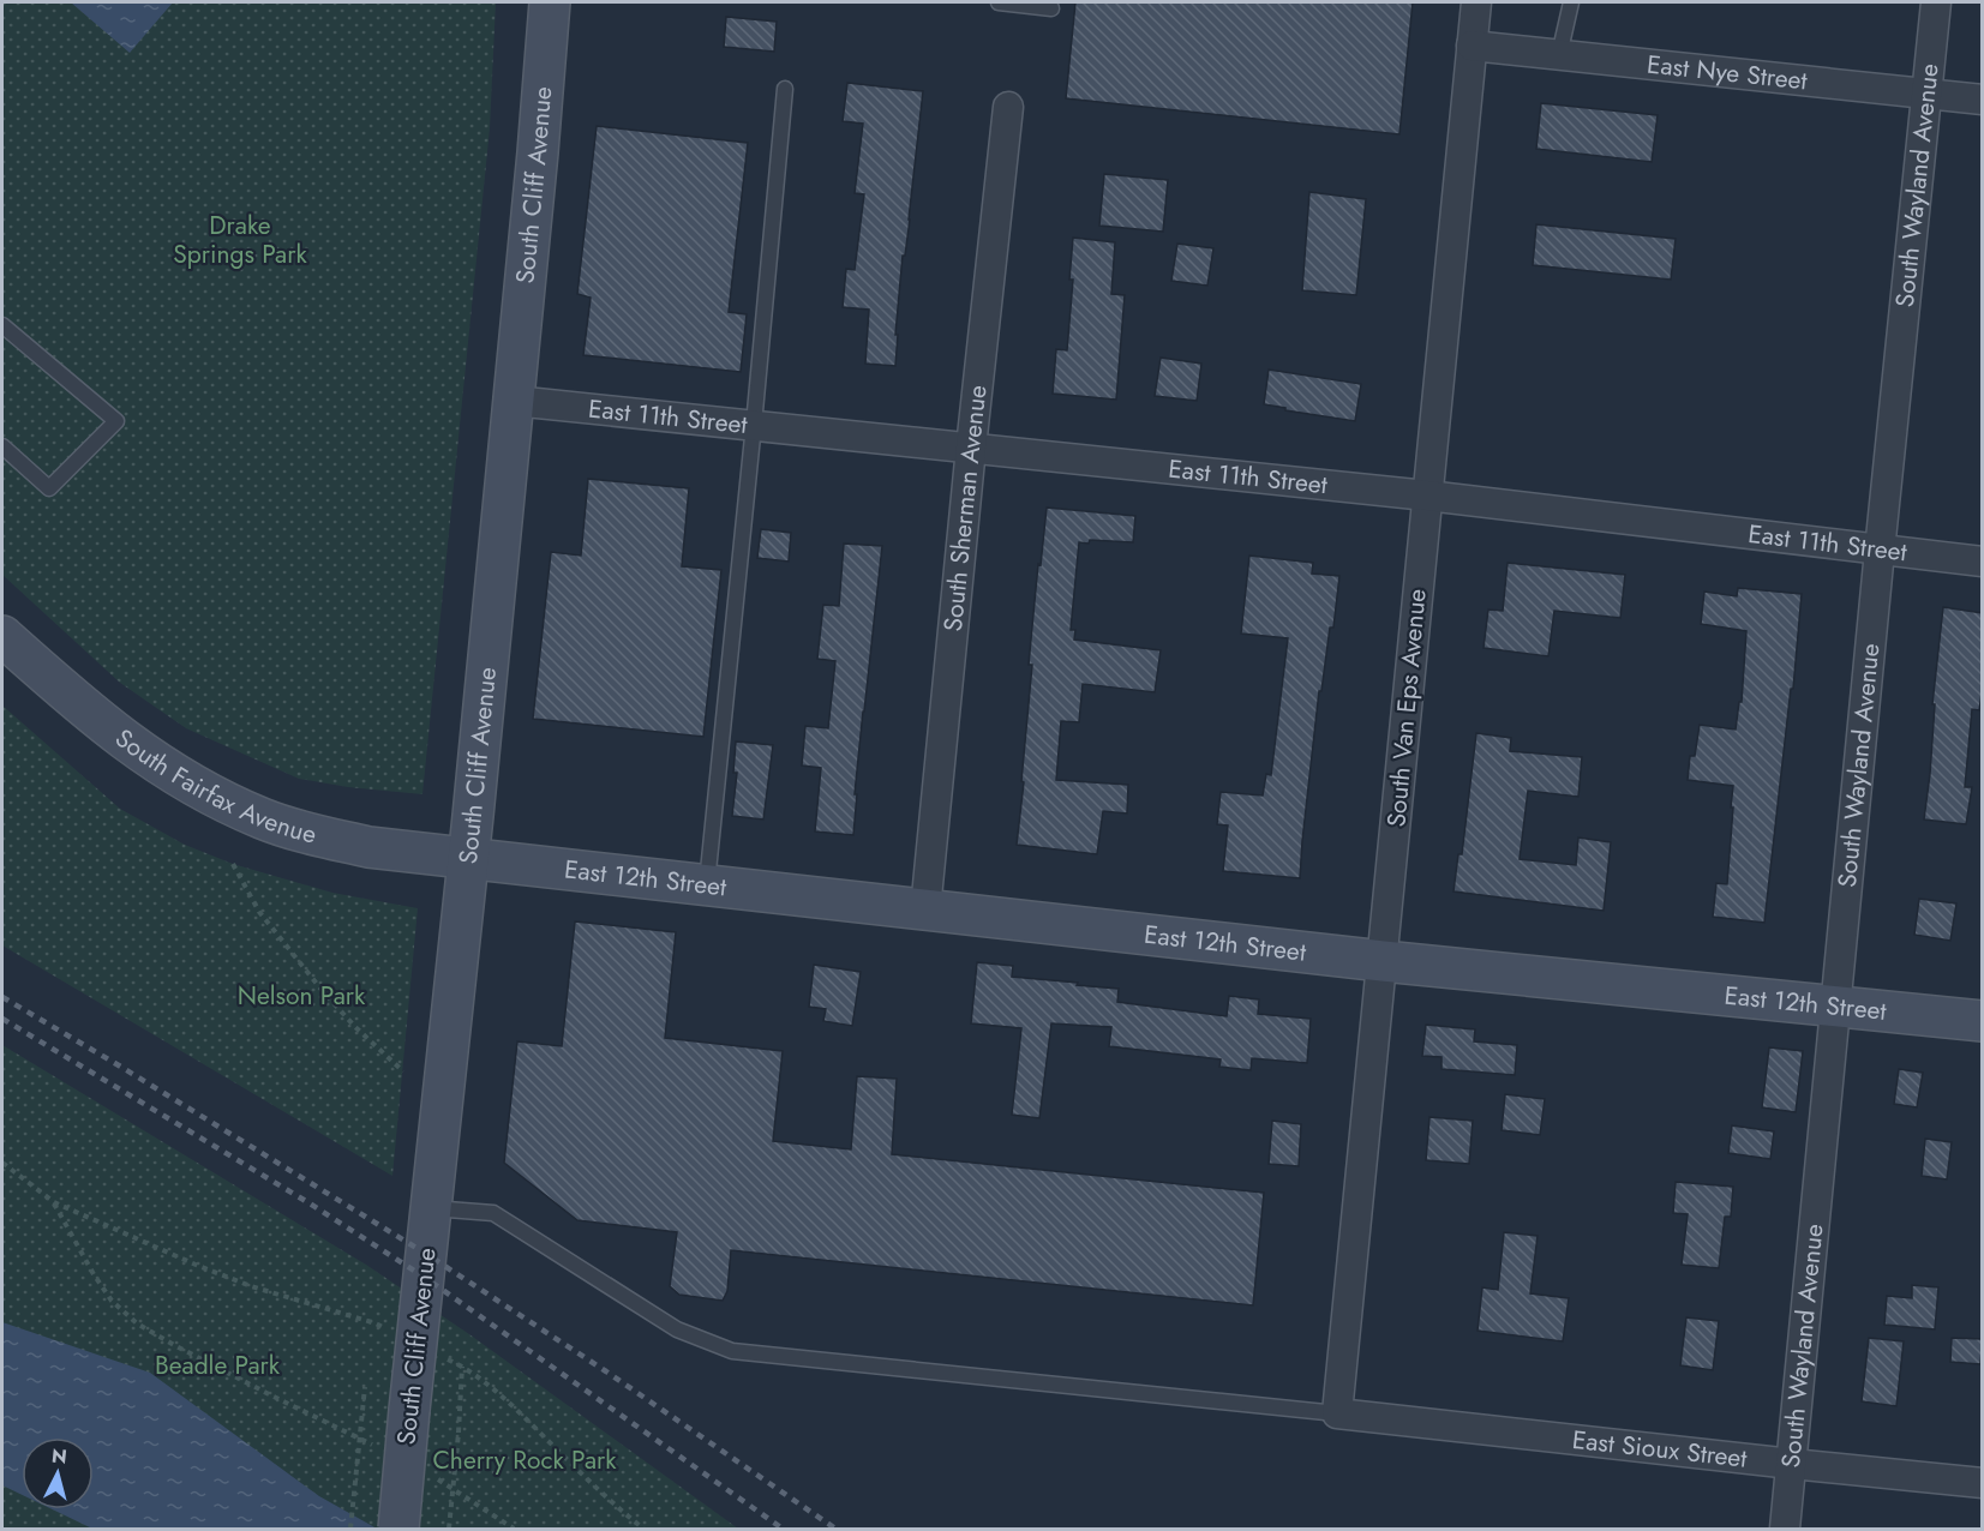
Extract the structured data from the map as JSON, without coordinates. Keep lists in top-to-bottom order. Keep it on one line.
{"streets":{"street":["East Nye Street","South Wayland Avenue","South Cliff Avenue","East 11th Street","South Sherman Avenue","South Van Eps Avenue","South Fairfax Avenue","East 12th Street","East Sioux Street"]},"crossings":[["East Nye Street","South Wayland Avenue"],["East Nye Street","South Van Eps Avenue"],["South Wayland Avenue","East 11th Street"],["South Wayland Avenue","East 12th Street"],["South Wayland Avenue","East Sioux Street"],["South Cliff Avenue","East 11th Street"],["South Cliff Avenue","South Fairfax Avenue"],["South Cliff Avenue","East 12th Street"],["East 11th Street","South Sherman Avenue"],["East 11th Street","South Van Eps Avenue"],["South Sherman Avenue","East 12th Street"],["South Van Eps Avenue","East 12th Street"],["South Van Eps Avenue","East Sioux Street"],["South Fairfax Avenue","East 12th Street"]],"parks":["Drake Springs Park","Nelson Park","Beadle Park","Cherry Rock Park"],"north":"top"}
